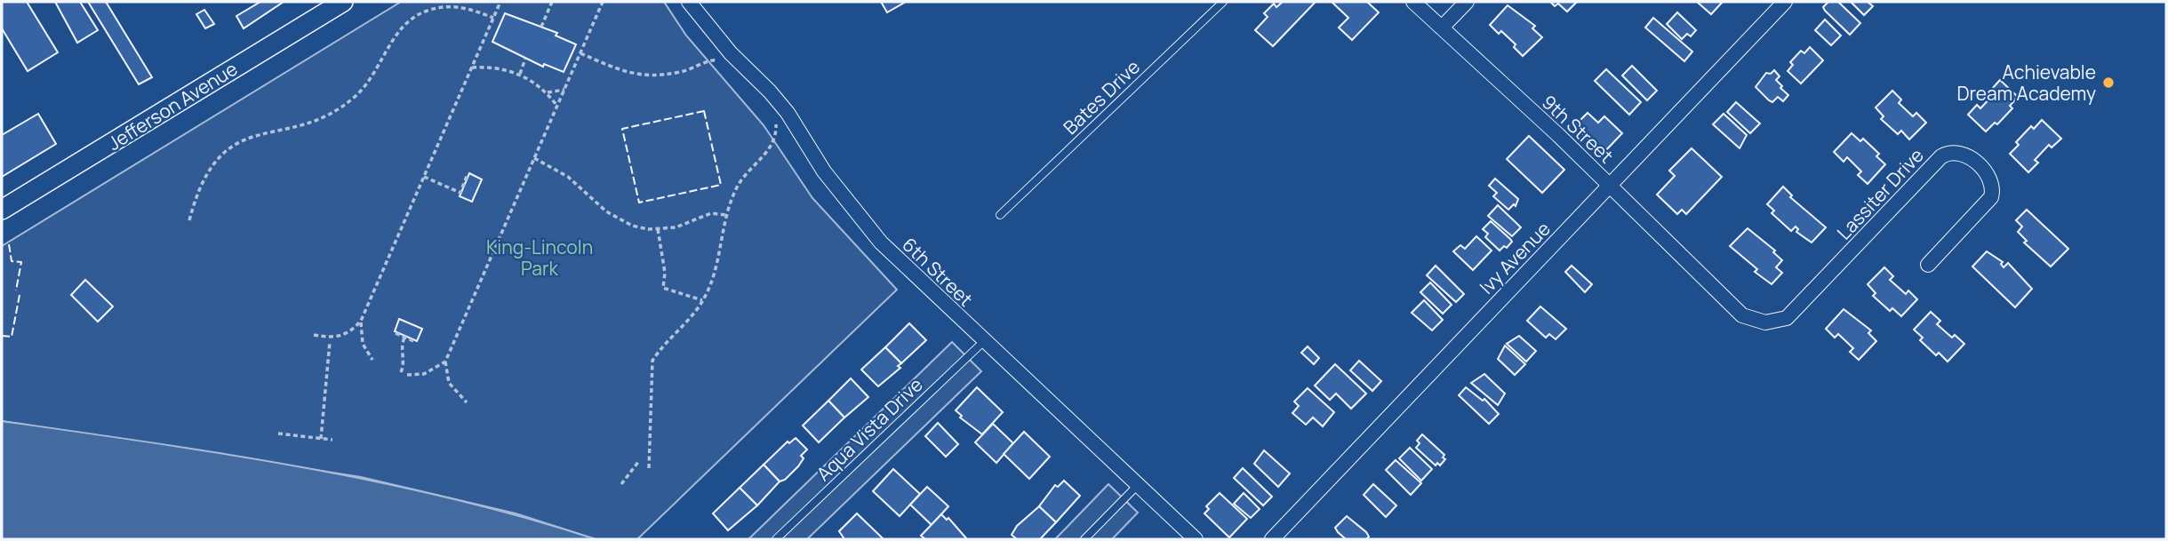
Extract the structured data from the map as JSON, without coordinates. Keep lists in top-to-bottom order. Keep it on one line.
{"streets":{"street":["Jefferson Avenue","9th Street","Lassiter Drive","Ivy Avenue","6th Street"],"lane":["Bates Drive","Aqua Vista Drive"]},"crossings":[["9th Street","Lassiter Drive"],["9th Street","Ivy Avenue"],["6th Street","Aqua Vista Drive"]],"parks":["King-Lincoln Park"],"places":["Achievable Dream Academy"]}
